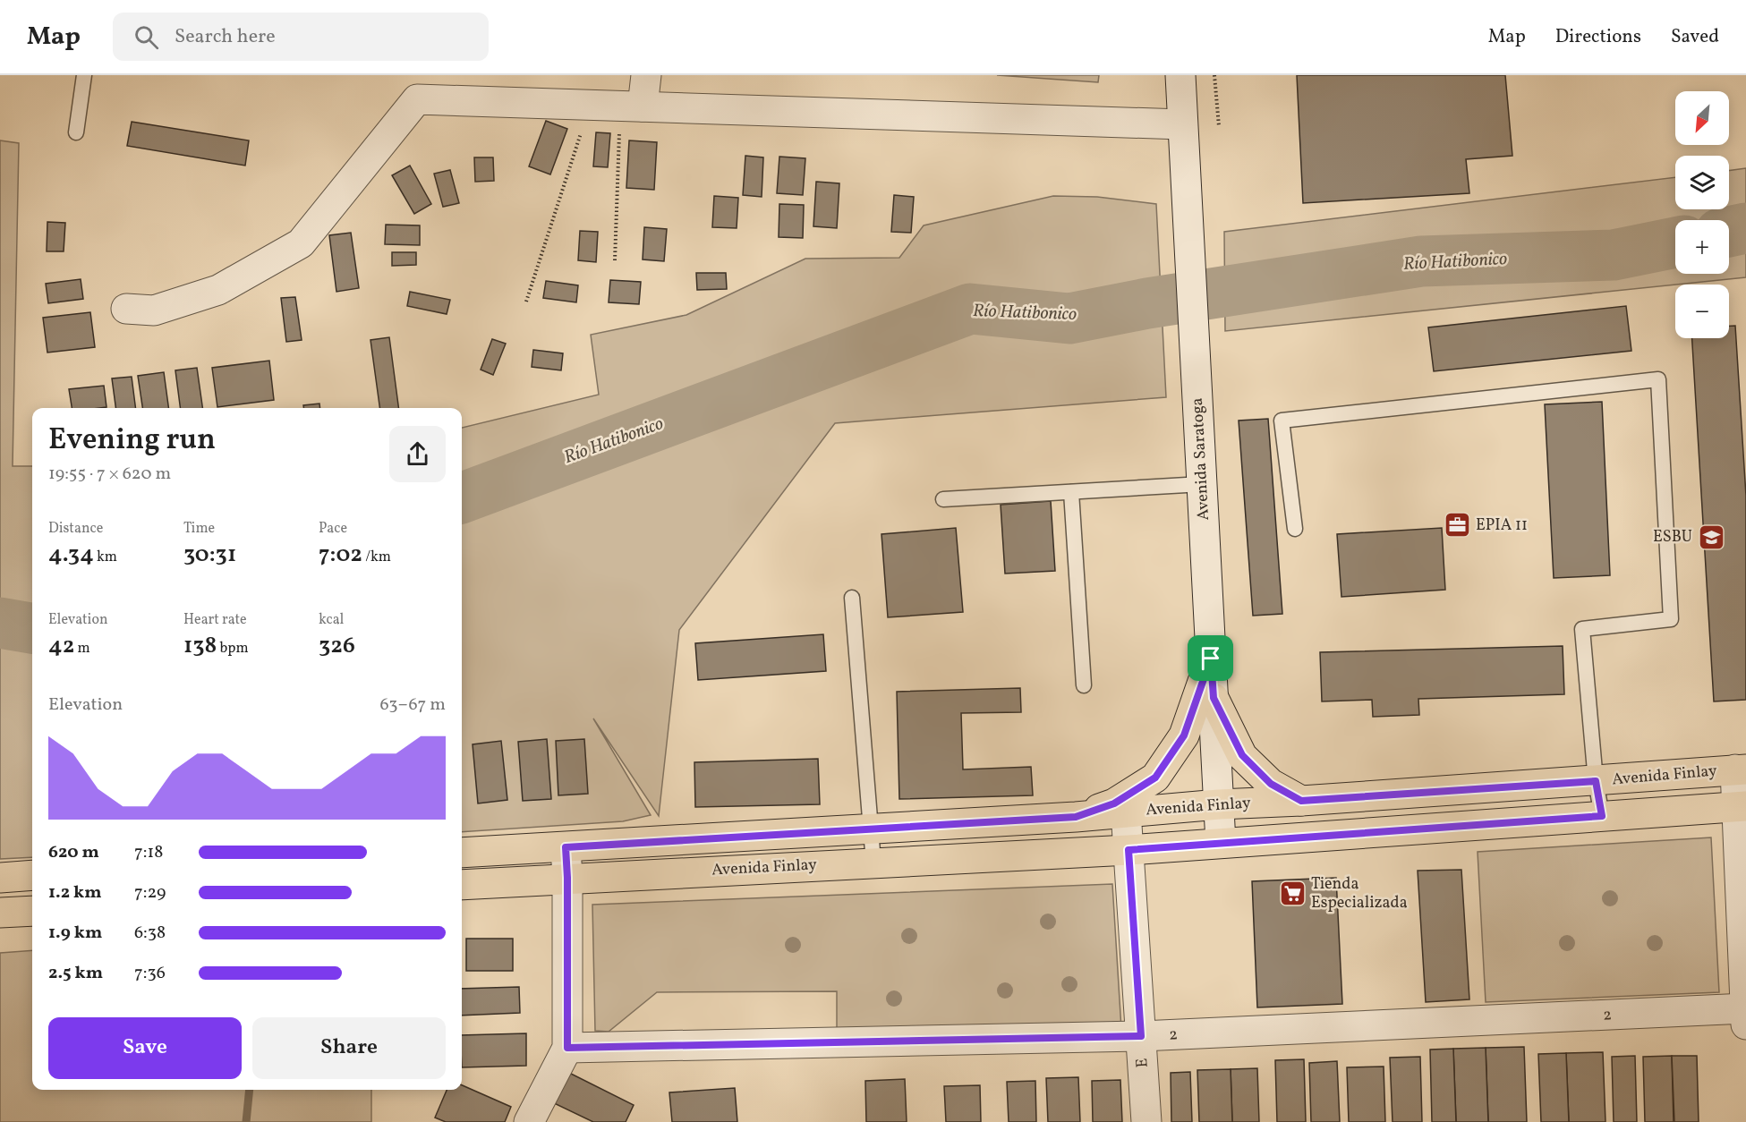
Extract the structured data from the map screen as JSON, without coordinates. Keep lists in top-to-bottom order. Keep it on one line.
{"streets":{"main road":["Avenida Finlay"],"street":["Avenida Saratoga","2","E"]},"crossings":[["Avenida Saratoga","Avenida Finlay"],["Avenida Finlay","E"],["2","E"]],"water":["Río Hatibonico"],"places":{"office":["EPIA 11"],"school or university":["ESBU"],"supermarket":["Tienda Especializada"]},"north":"bottom left","page":{"header":"Map","search":"Search here","nav":["Map","Directions","Saved"],"map_buttons":["+","−"],"heading":["Evening run","19:55 · 7 × 620 m"],"stats":[["Distance","4.34 km"],["Time","30:31"],["Pace","7:02 /km"],["Elevation","42 m"],["Heart rate","138 bpm"],["kcal","326"]],"chart":["Elevation","63–67 m"],"list":[{"name":"620 m","note":"7:18"},{"name":"1.2 km","note":"7:29"},{"name":"1.9 km","note":"6:38"},{"name":"2.5 km","note":"7:36"}],"buttons":["Save","Share"]}}
